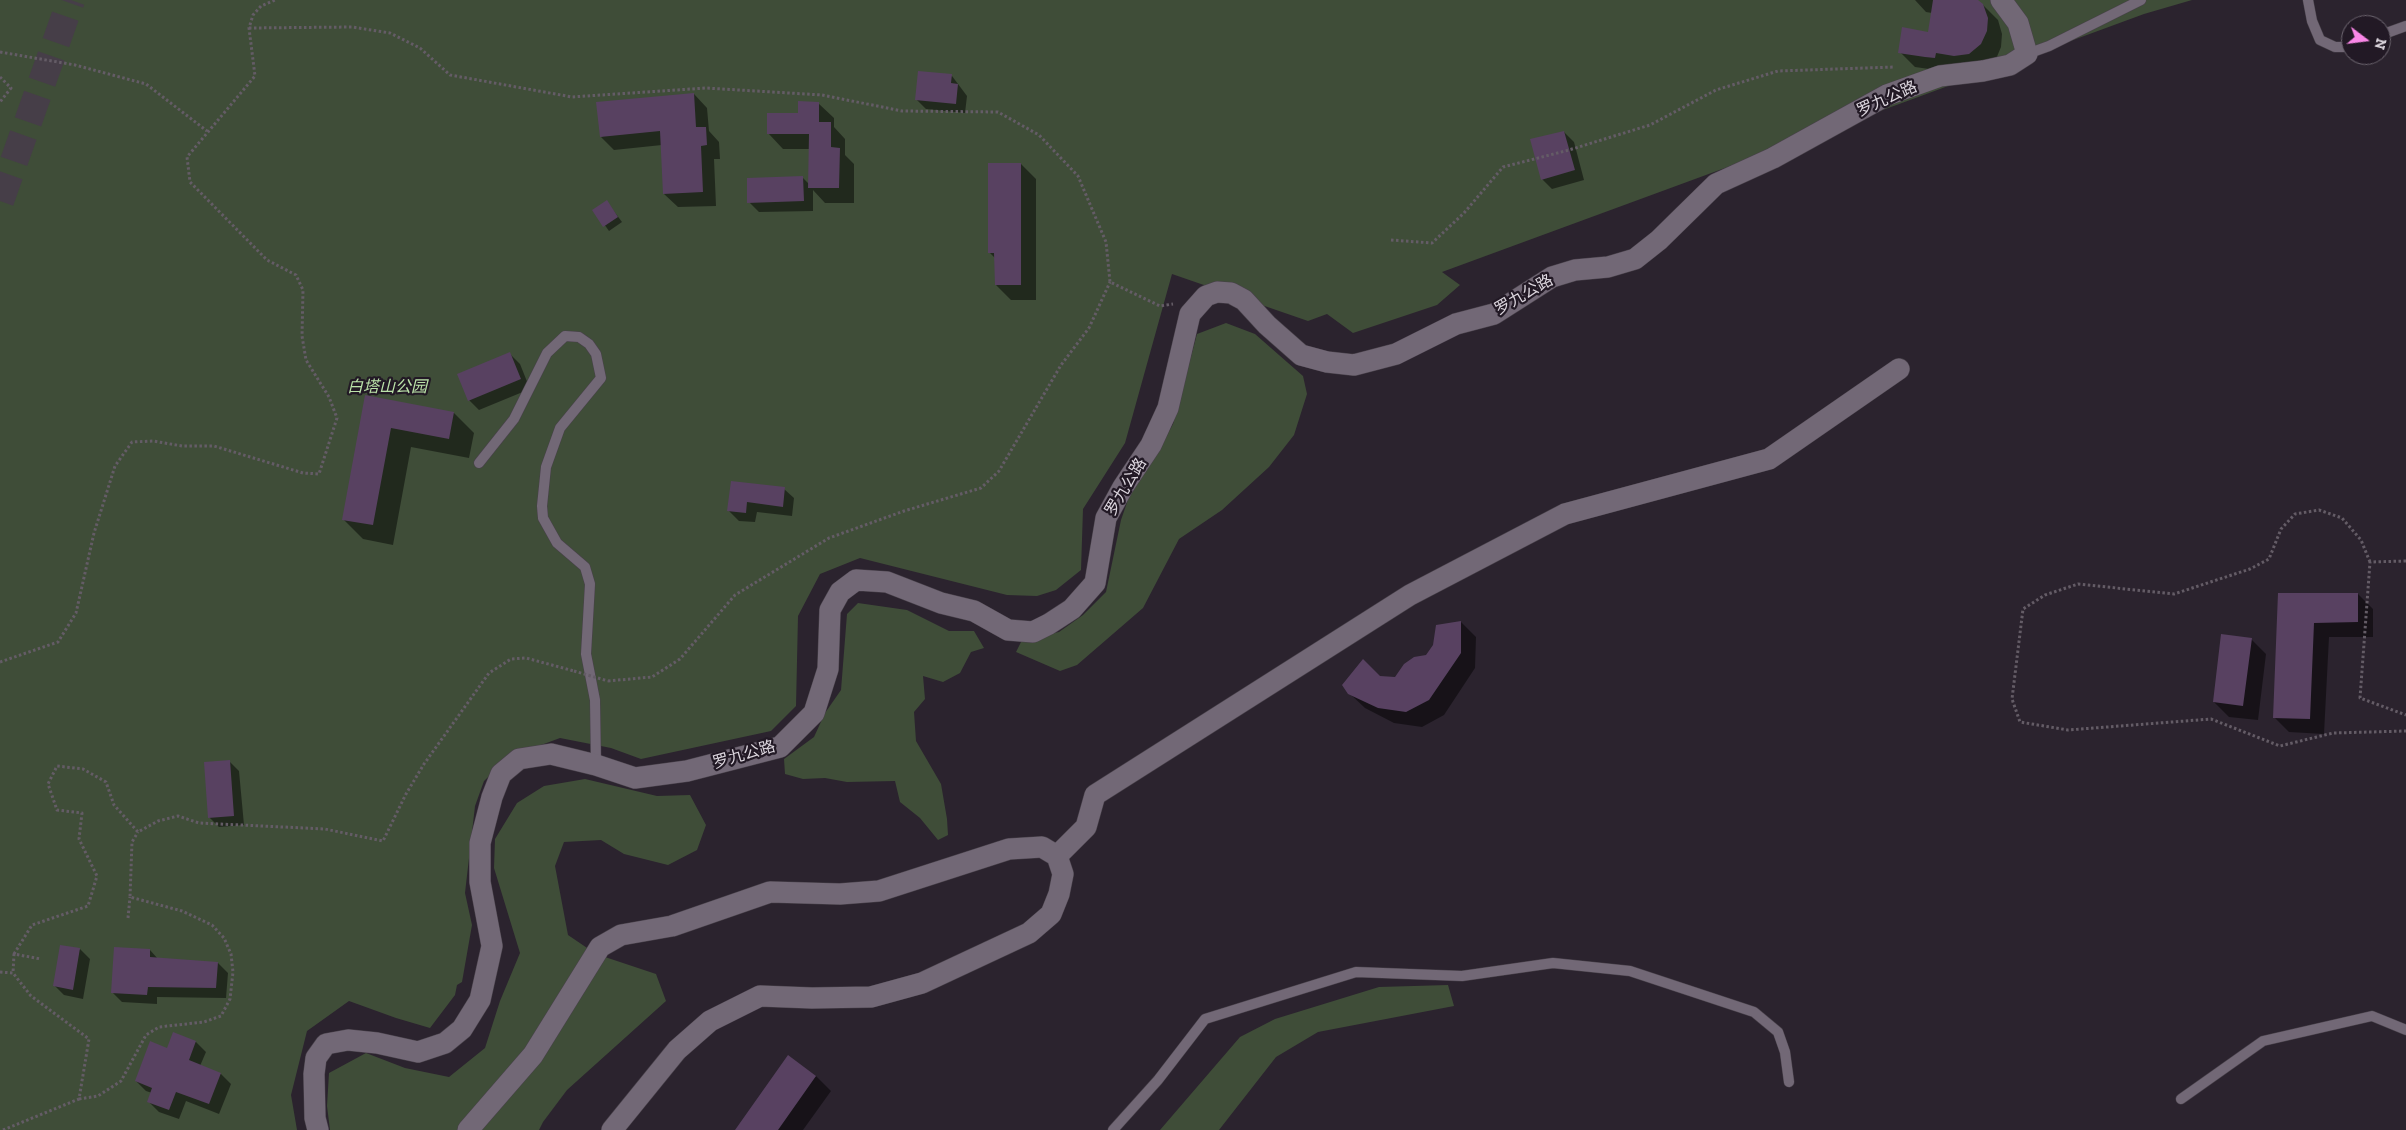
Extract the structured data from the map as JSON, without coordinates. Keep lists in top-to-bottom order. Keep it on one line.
{"streets":{"street":["罗九公路"]},"parks":["白塔山公园"],"north":"right"}
